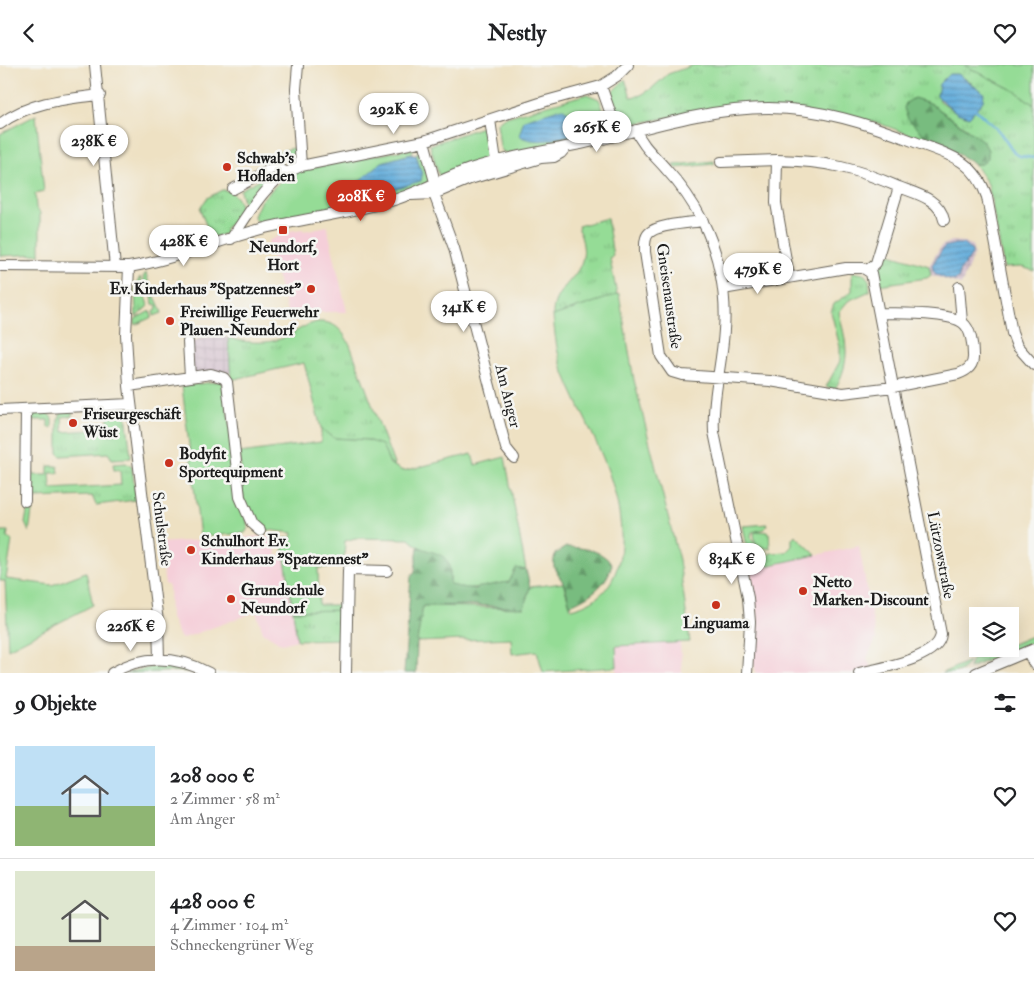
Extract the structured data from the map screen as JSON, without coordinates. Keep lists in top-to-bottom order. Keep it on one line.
{"streets":{"street":["Gneisenaustraße","Am Anger","Schulstraße","Lützowstraße"]},"places":{"other":["Schwab's Hofladen","Ev. Kinderhaus \"Spatzennest\"","Freiwillige Feuerwehr Plauen-Neundorf","Friseurgeschäft Wüst","Bodyfit Sportequipment","Schulhort Ev. Kinderhaus \"Spatzennest\"","Netto Marken-Discount","Grundschule Neundorf","Linguama"],"transit":["Neundorf, Hort"]},"page":{"header":"Nestly","price":["292K €","265K €","238K €","208K €","428K €","479K €","341K €","834K €","226K €"],"heading":"9 Objekte","list":[{"name":"208 000 €","note":"2 Zimmer · 58 m² · Am Anger"},{"name":"428 000 €","note":"4 Zimmer · 104 m² · Schneckengrüner Weg"}]}}
